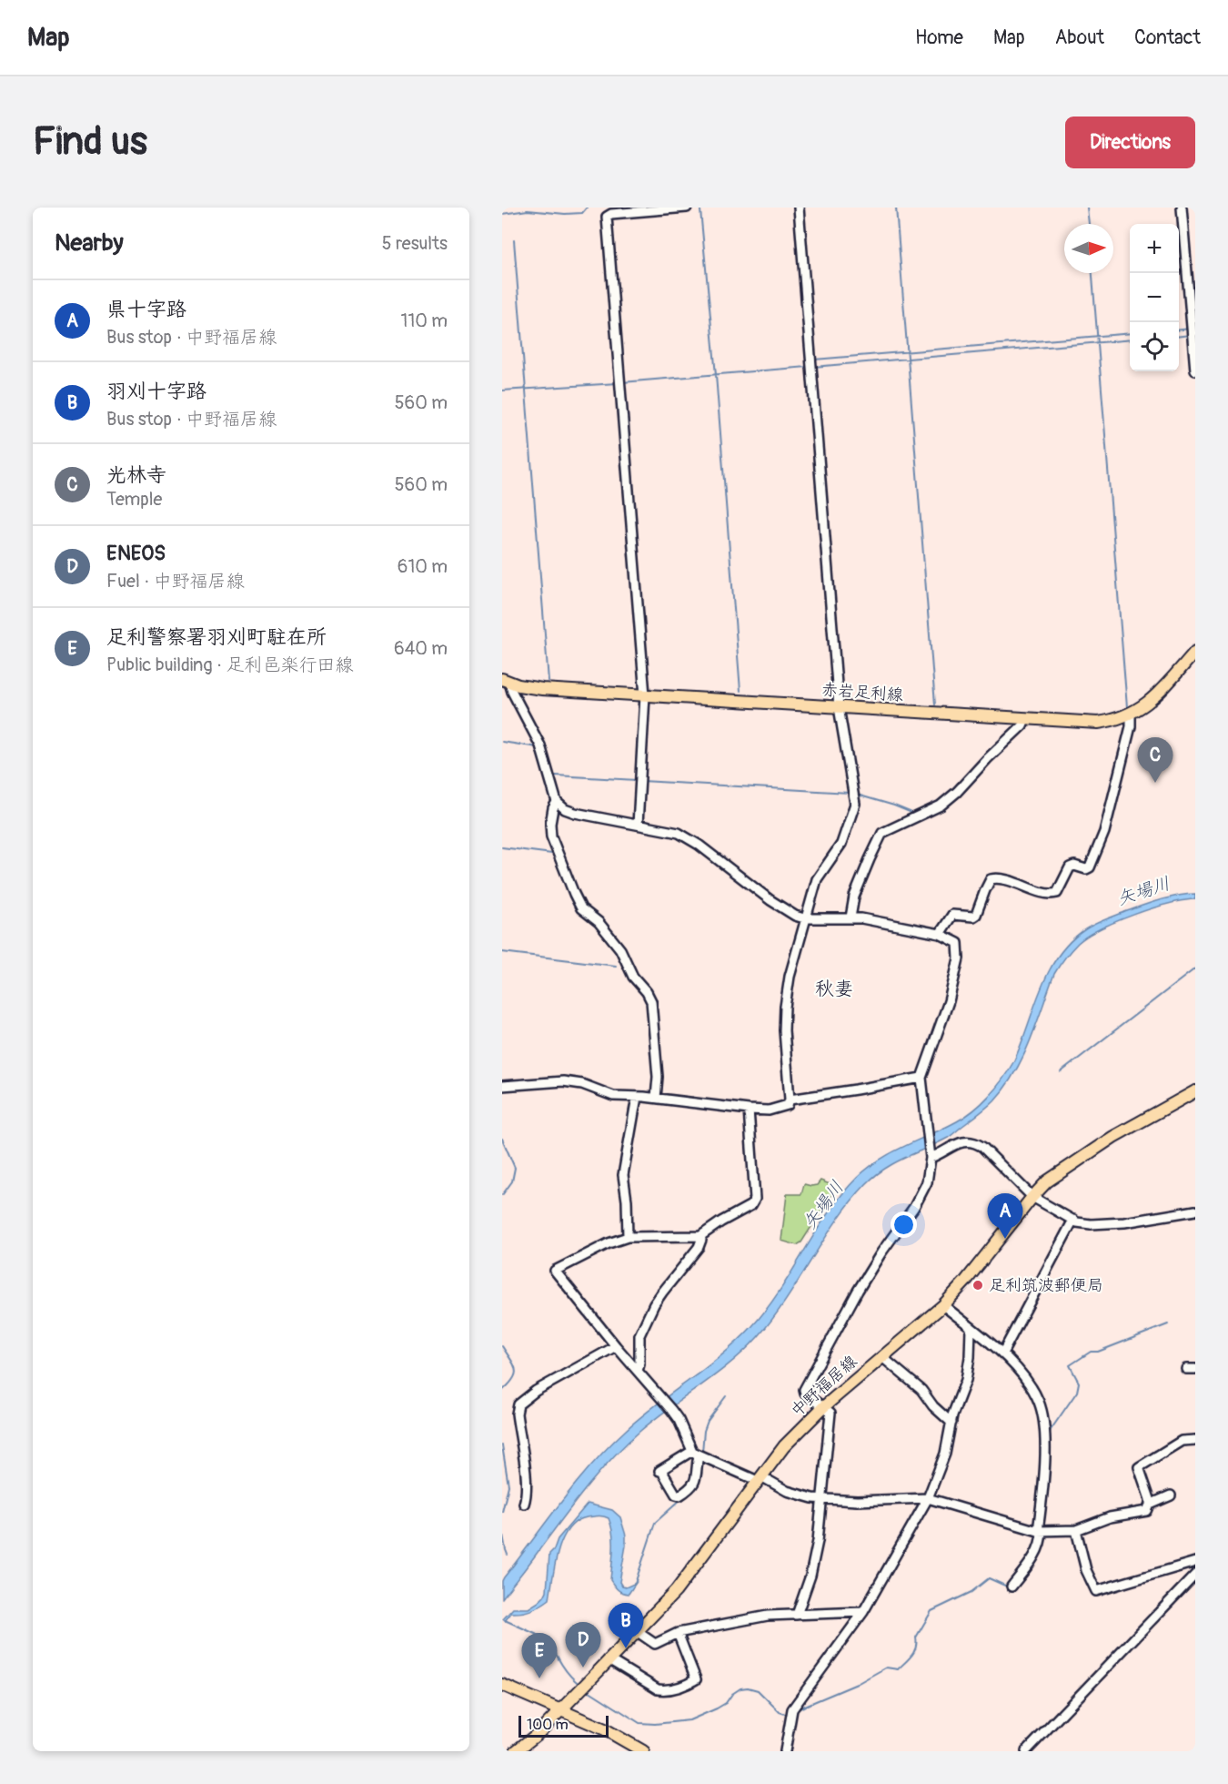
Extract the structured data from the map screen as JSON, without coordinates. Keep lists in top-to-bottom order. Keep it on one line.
{"streets":{"main road":["赤岩足利線","中野福居線"]},"districts":["秋妻"],"water":["矢場川"],"places":["足利筑波郵便局"],"scale_bar":"100 m","north":"right","page":{"header":"Map","nav":["Home","Map","About","Contact"],"buttons":"Directions","title":"Find us","heading":["Nearby","5 results"],"map_buttons":["+","−"],"list":[{"mark":"A","name":"県十字路","note":"Bus stop · 中野福居線","value":"110 m"},{"mark":"B","name":"羽刈十字路","note":"Bus stop · 中野福居線","value":"560 m"},{"mark":"C","name":"光林寺","note":"Temple","value":"560 m"},{"mark":"D","name":"ENEOS","note":"Fuel · 中野福居線","value":"610 m"},{"mark":"E","name":"足利警察署羽刈町駐在所","note":"Public building · 足利邑楽行田線","value":"640 m"}],"pins":["C","A","B","D","E"],"scale":"100 m"}}
